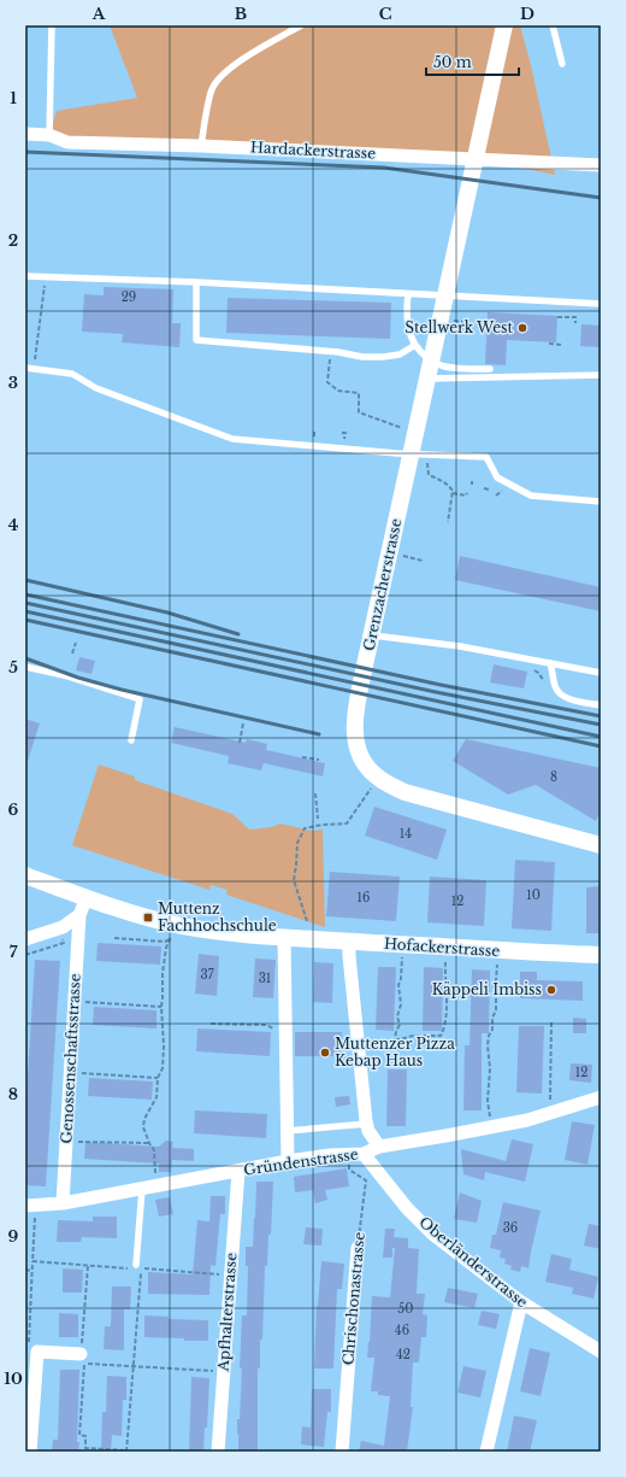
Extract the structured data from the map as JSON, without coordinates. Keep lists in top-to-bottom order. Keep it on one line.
{"streets":{"street":["Hardackerstrasse","Grenzacherstrasse","Hofackerstrasse","Genossenschaftsstrasse","Gründenstrasse","Oberländerstrasse","Chrischonastrasse","Apfhalterstrasse"]},"crossings":[["Hardackerstrasse","Grenzacherstrasse"],["Hofackerstrasse","Genossenschaftsstrasse"],["Genossenschaftsstrasse","Gründenstrasse"],["Gründenstrasse","Oberländerstrasse"],["Gründenstrasse","Chrischonastrasse"],["Gründenstrasse","Apfhalterstrasse"],["Oberländerstrasse","Chrischonastrasse"]],"places":{"other":["Stellwerk West","Käppeli Imbiss","Muttenzer Pizza Kebap Haus"],"transit":["Muttenz Fachhochschule"]},"house_numbers":["29","8","14","10","16","12","37","31","12","36","50","46","42"],"scale_bar":"50 m","grid":{"columns":["A","B","C","D"],"rows":["1","2","3","4","5","6","7","8","9","10"]}}
